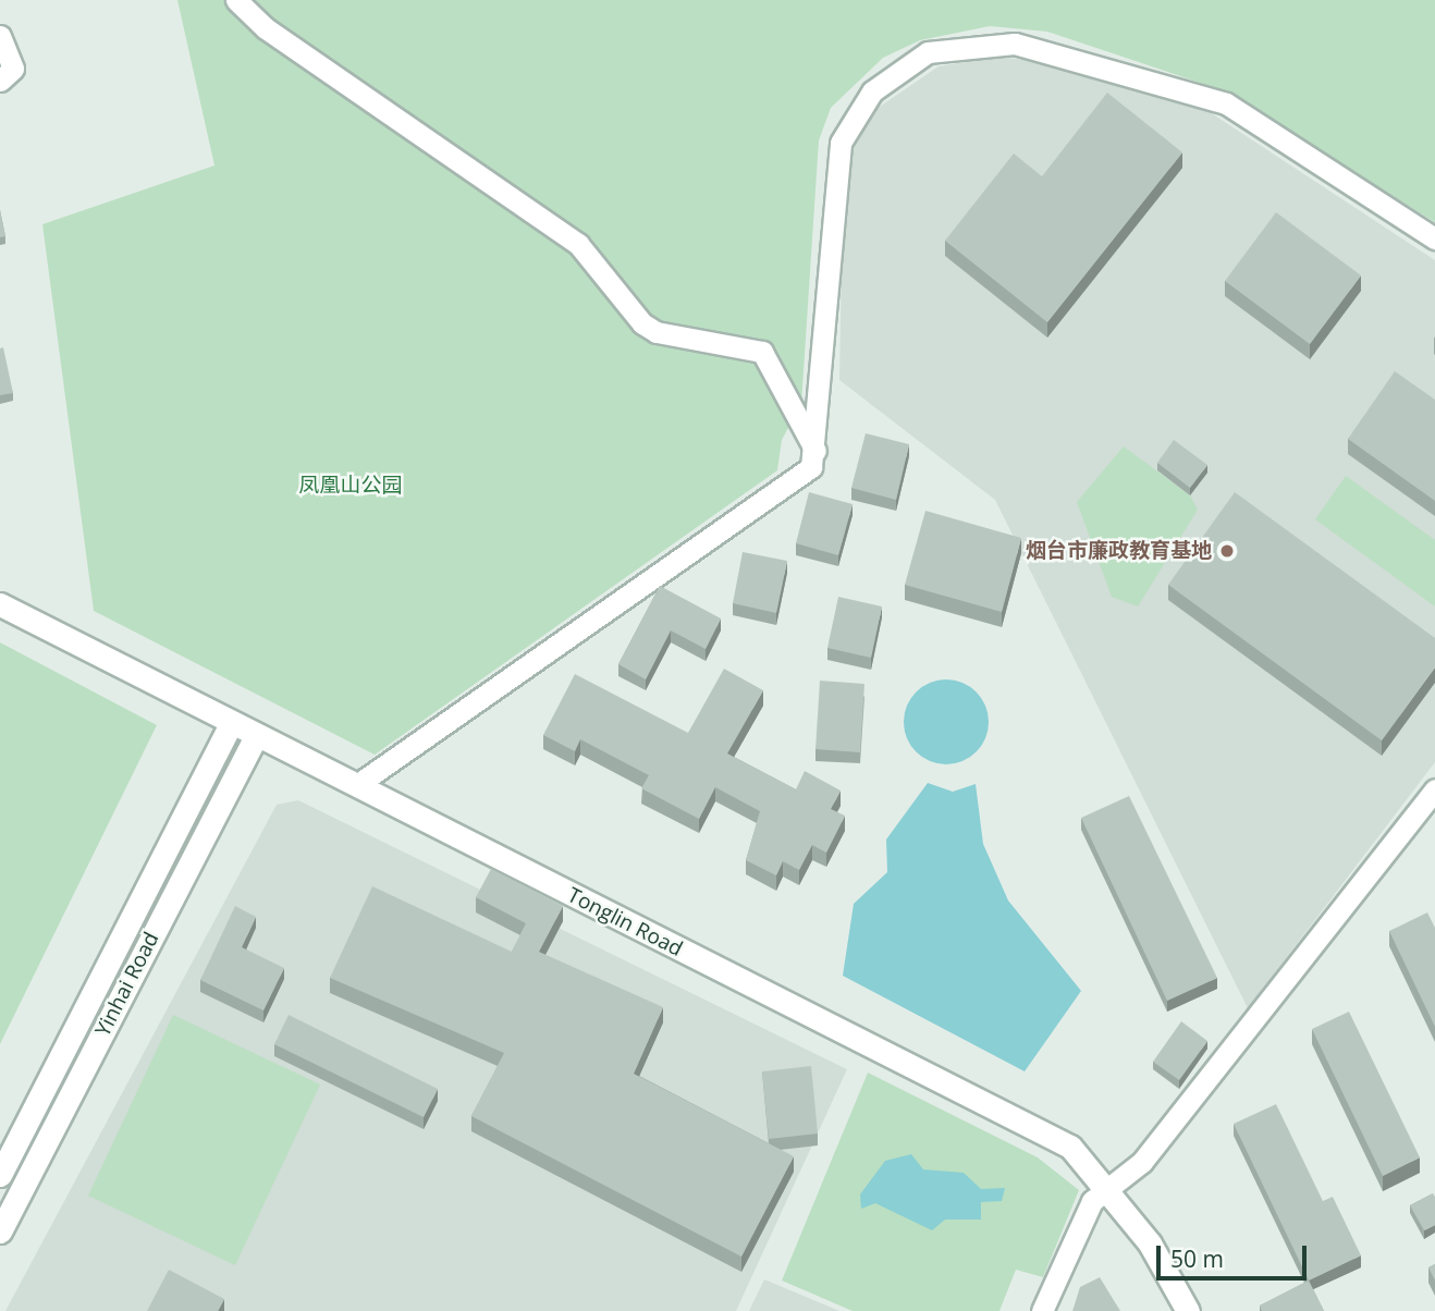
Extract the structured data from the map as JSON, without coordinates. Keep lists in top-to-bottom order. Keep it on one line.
{"streets":{"street":["Tonglin Road","Yinhai Road"]},"crossings":[["Tonglin Road","Yinhai Road"]],"parks":["凤凰山公园"],"places":["烟台市廉政教育基地"],"scale_bar":"50 m"}
